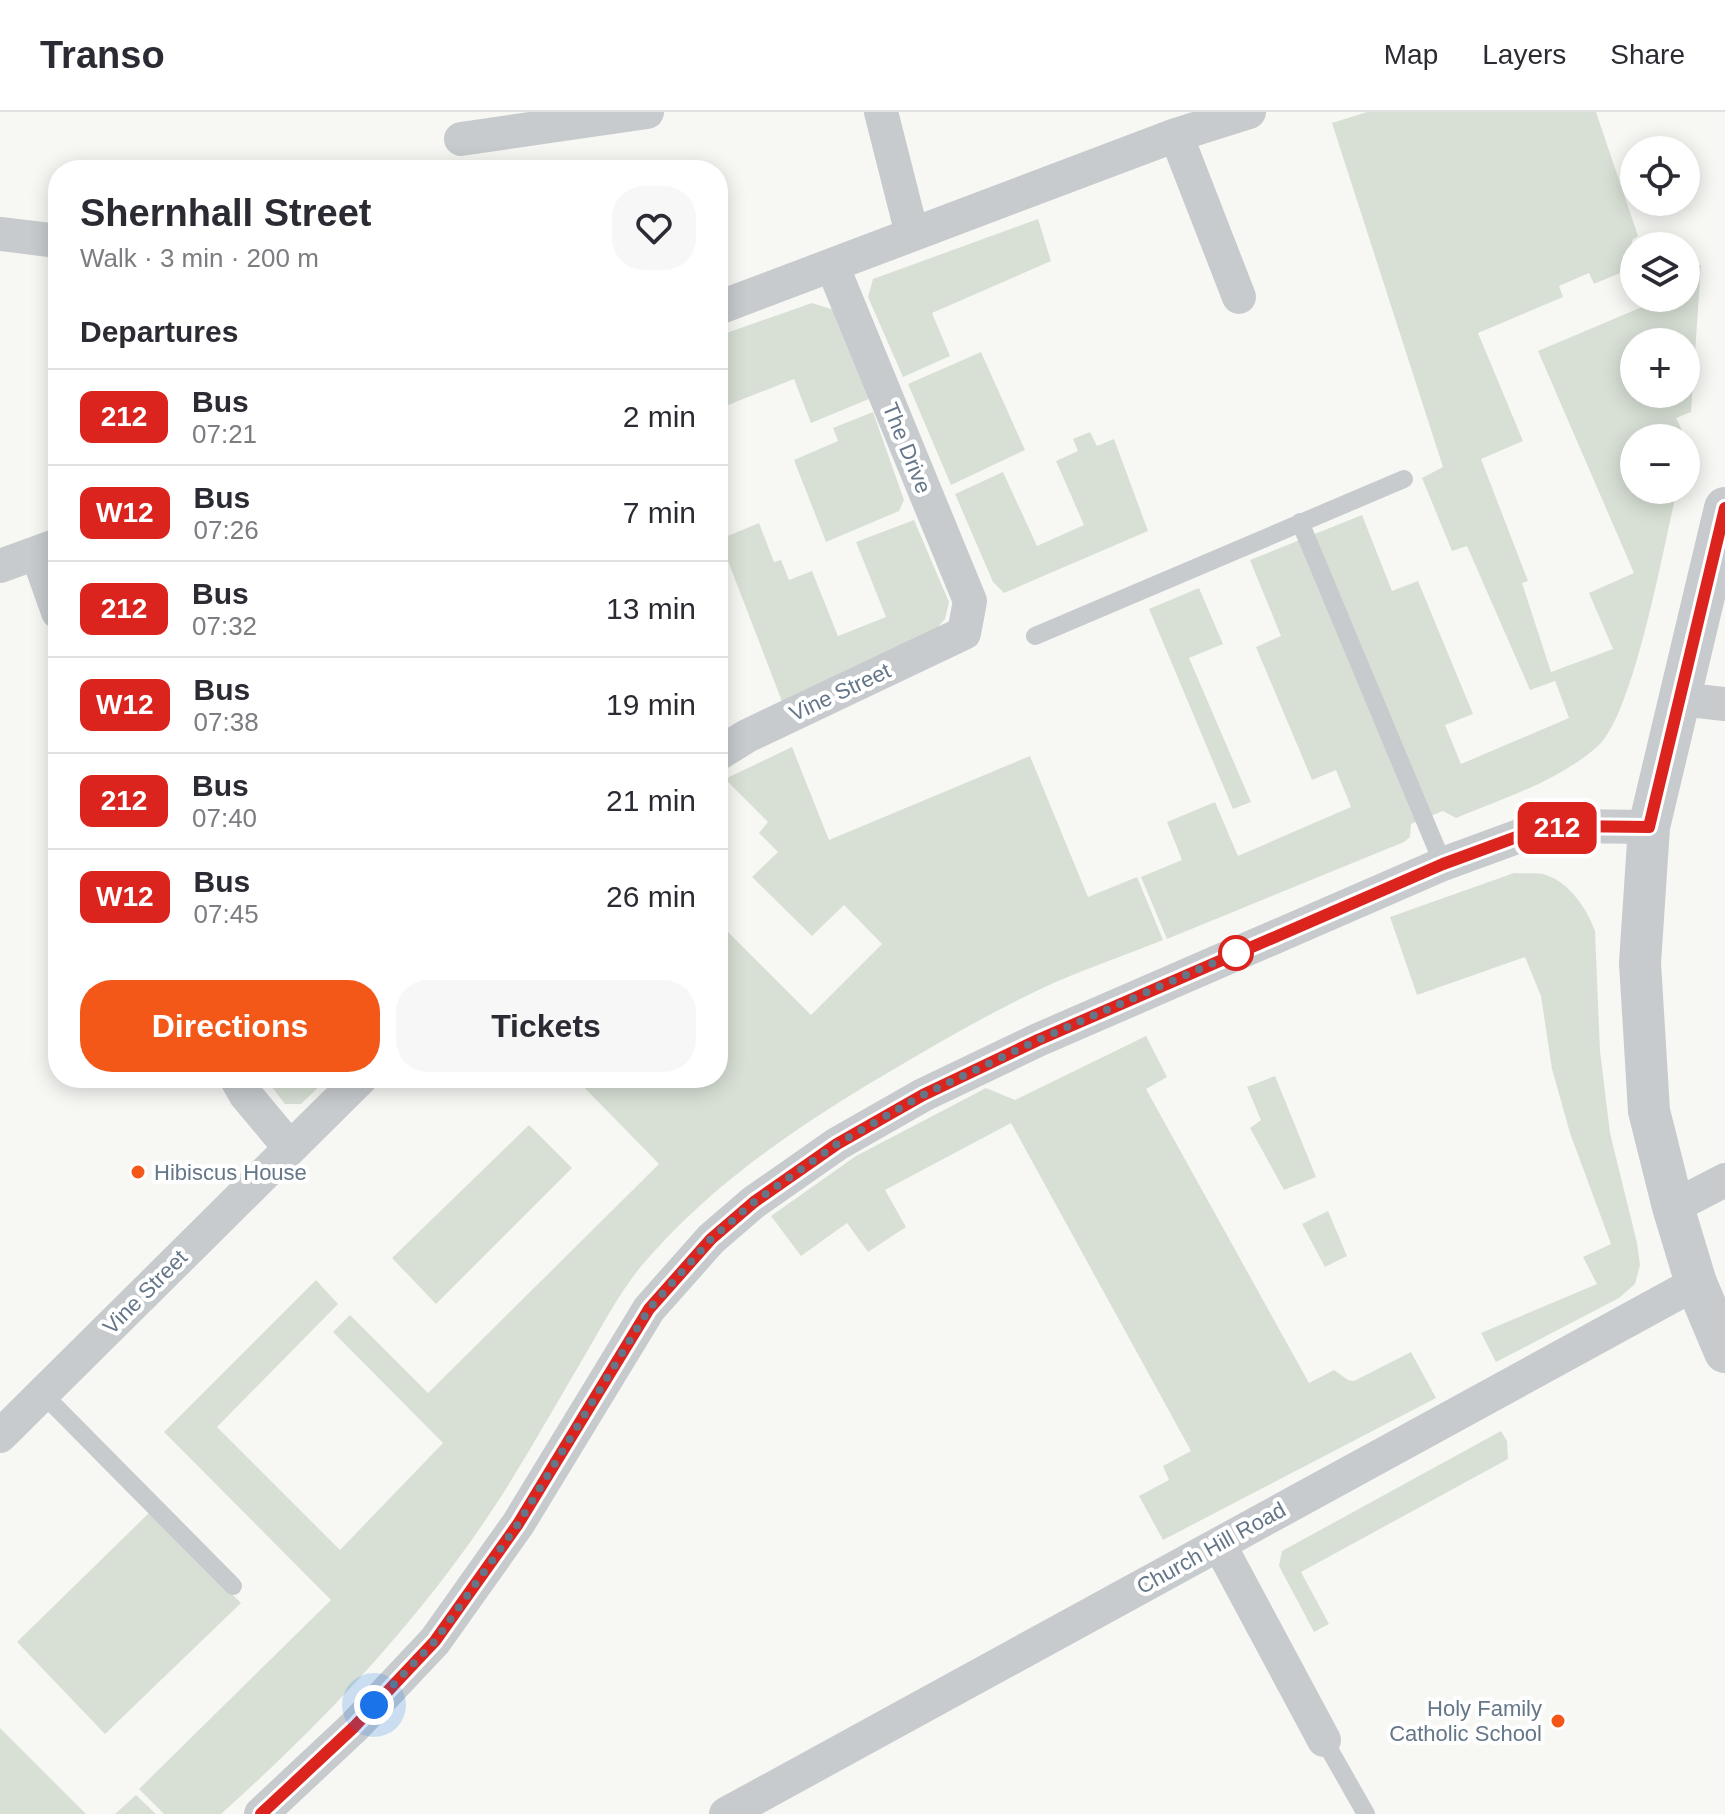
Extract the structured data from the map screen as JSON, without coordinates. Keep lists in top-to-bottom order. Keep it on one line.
{"streets":{"street":["The Drive","Vine Street","Church Hill Road"]},"crossings":[["The Drive","Vine Street"]],"places":["Hibiscus House","Holy Family Catholic School"],"lines":["bus line 212"],"page":{"header":"Transo","nav":["Map","Layers","Share"],"on_map":"212","map_buttons":["+","−"],"heading":[["Shernhall Street","Walk · 3 min · 200 m"],"Departures"],"list":[{"mark":"212","name":"Bus","note":"07:21","value":"2 min"},{"mark":"W12","name":"Bus","note":"07:26","value":"7 min"},{"mark":"212","name":"Bus","note":"07:32","value":"13 min"},{"mark":"W12","name":"Bus","note":"07:38","value":"19 min"},{"mark":"212","name":"Bus","note":"07:40","value":"21 min"},{"mark":"W12","name":"Bus","note":"07:45","value":"26 min"}],"buttons":["Directions","Tickets"]}}
